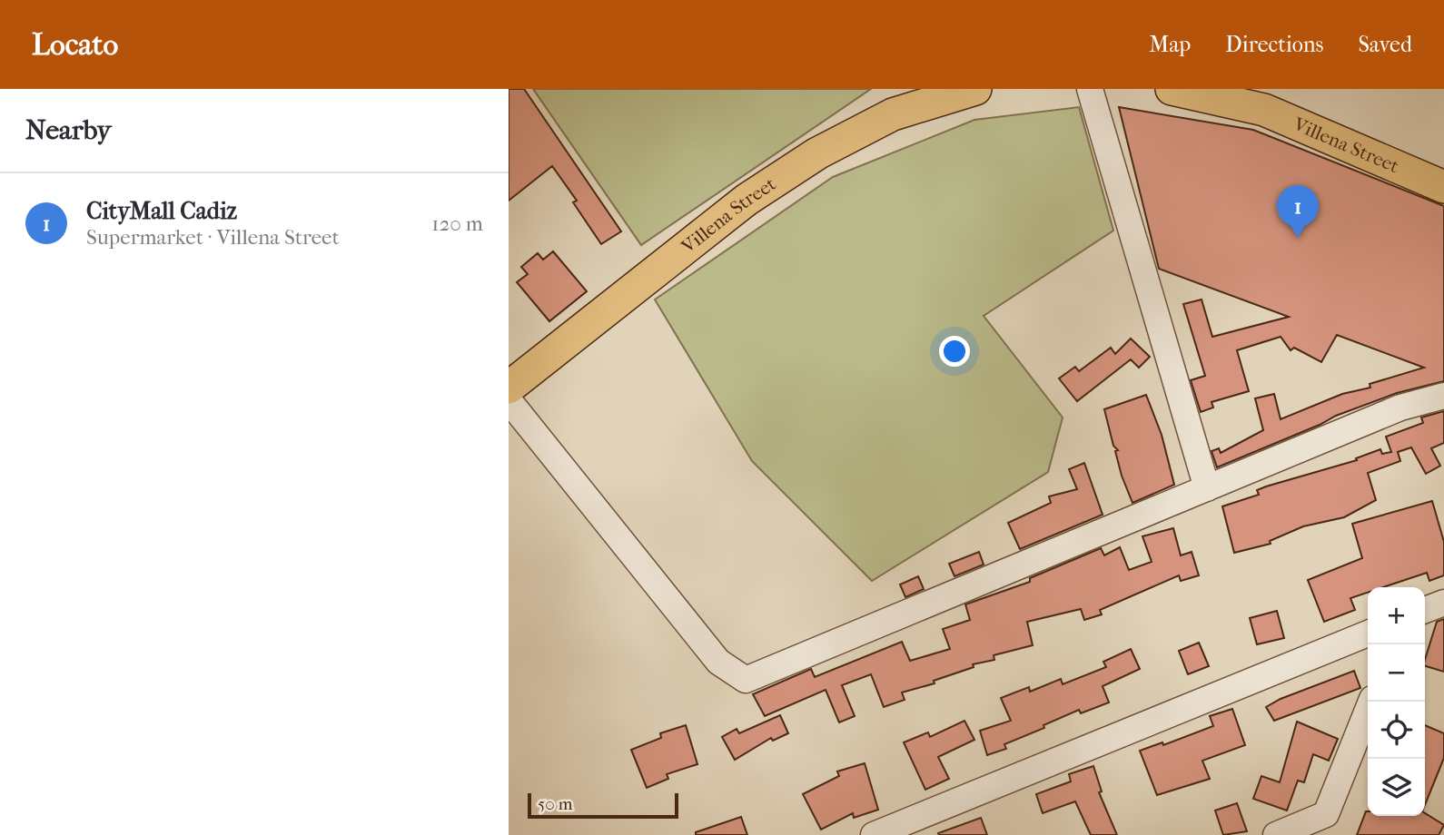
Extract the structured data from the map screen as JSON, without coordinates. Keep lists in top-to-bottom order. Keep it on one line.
{"streets":{"main road":["Villena Street"]},"scale_bar":"50 m","page":{"header":"Locato","nav":["Map","Directions","Saved"],"heading":"Nearby","list":[{"mark":"1","name":"CityMall Cadiz","note":"Supermarket · Villena Street","value":"120 m"}],"pins":"1","map_buttons":["+","−"],"scale":"50 m"}}
